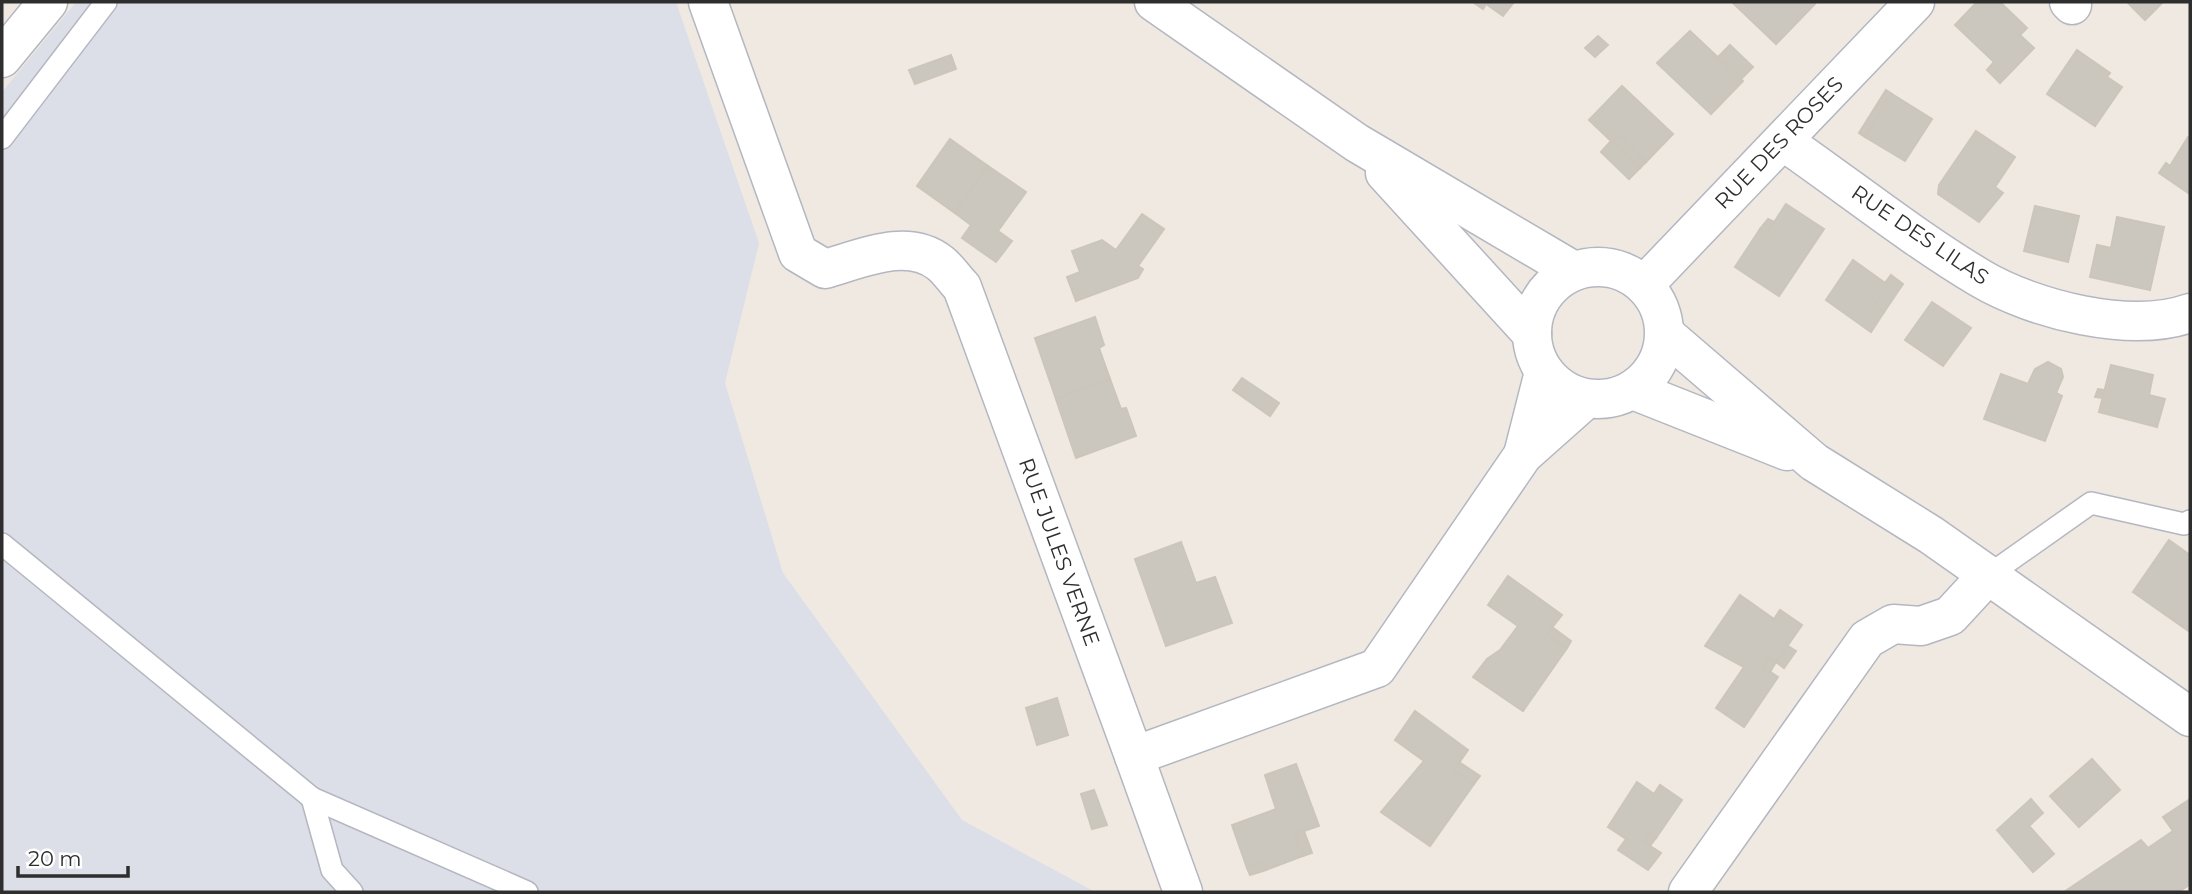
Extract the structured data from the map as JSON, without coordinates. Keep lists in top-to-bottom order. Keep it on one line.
{"streets":{"street":["RUE DES ROSES","RUE DES LILAS","RUE JULES VERNE"]},"crossings":[["RUE DES ROSES","RUE DES LILAS"]],"scale_bar":"20 m"}
